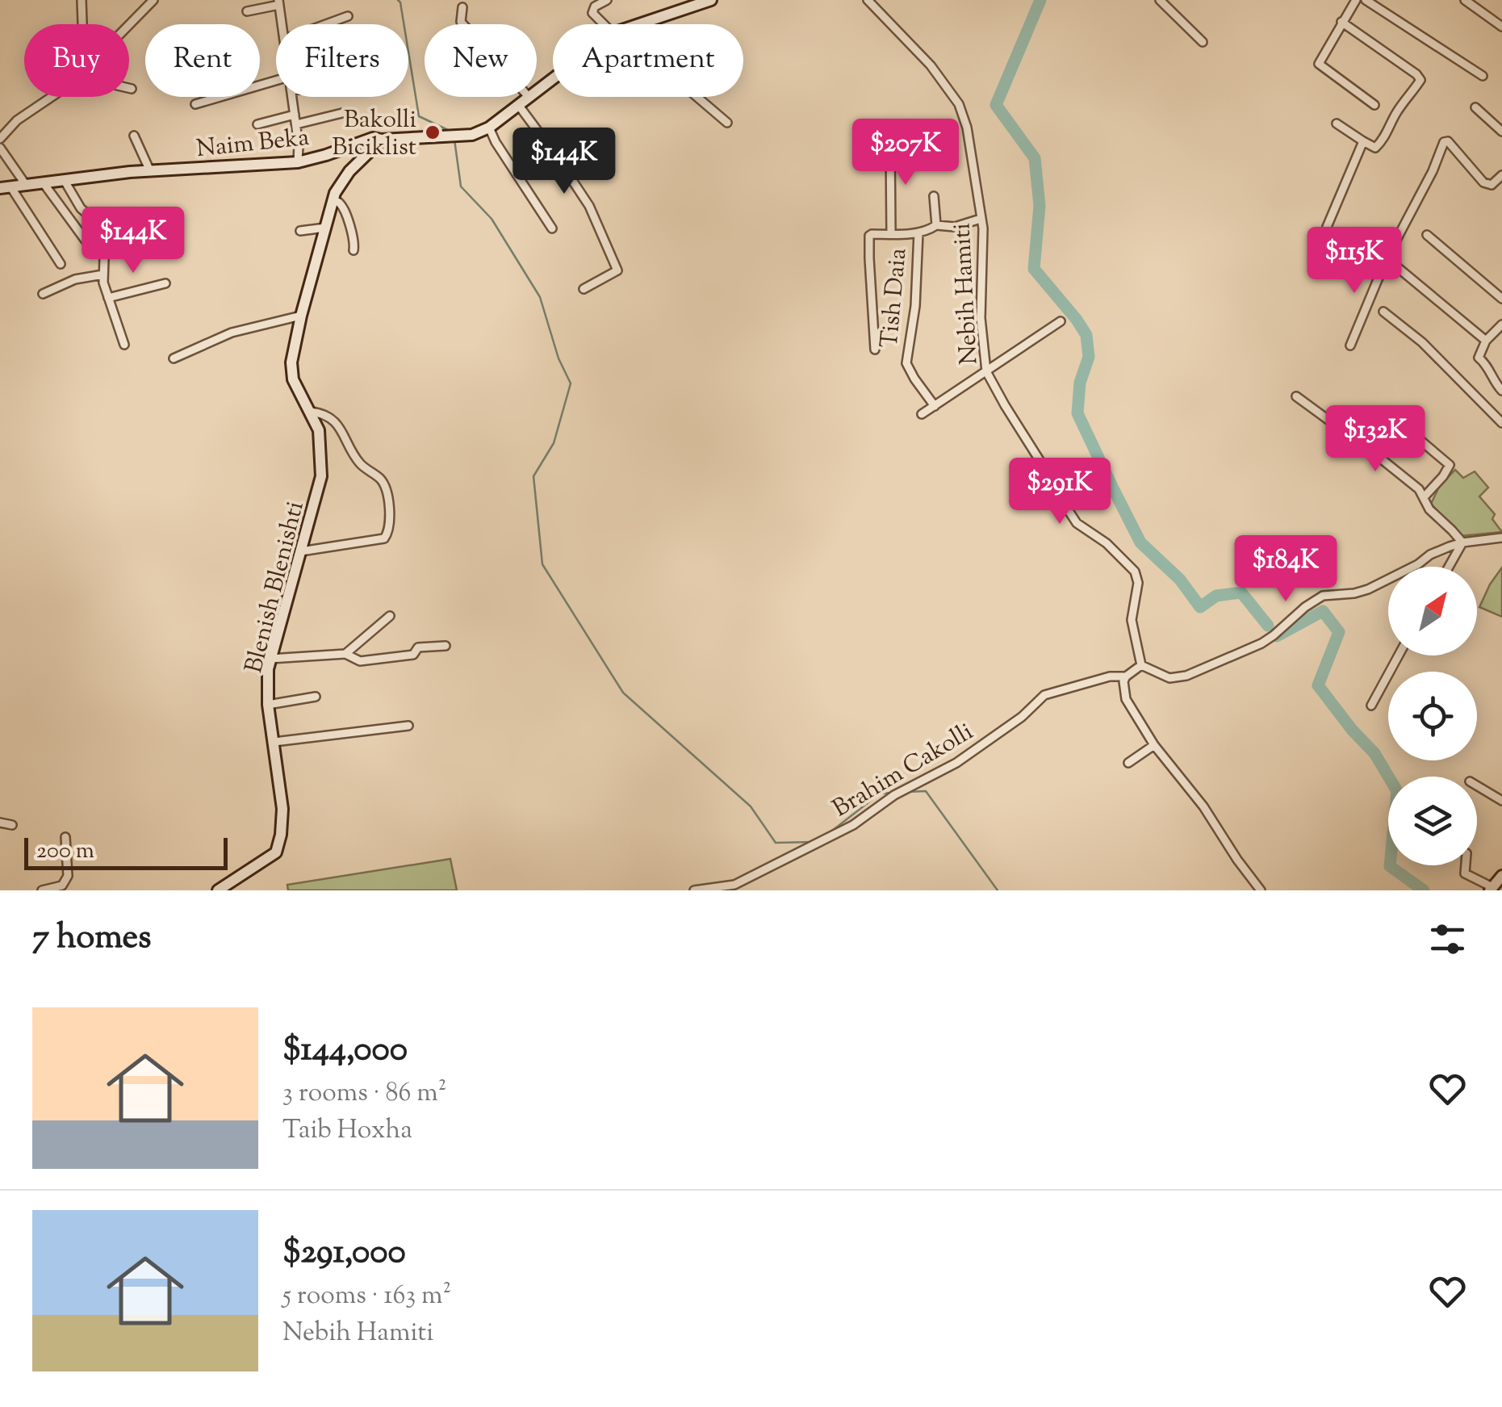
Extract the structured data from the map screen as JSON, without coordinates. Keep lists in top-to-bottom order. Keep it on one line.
{"streets":{"street":["Naim Beka","Nebih Hamiti","Tish Daia","Blenish Blenishti","Brahim Cakolli"]},"crossings":[["Naim Beka","Blenish Blenishti"]],"places":["Bakolli Biciklist"],"scale_bar":"200 m","north":"top right","page":{"chip":["Buy","Rent","Filters","New","Apartment"],"price":["$207K","$144K","$144K","$115K","$132K","$291K","$184K"],"scale":"200 m","heading":"7 homes","list":[{"name":"$144,000","note":"3 rooms · 86 m² · Taib Hoxha"},{"name":"$291,000","note":"5 rooms · 163 m² · Nebih Hamiti"}]}}
